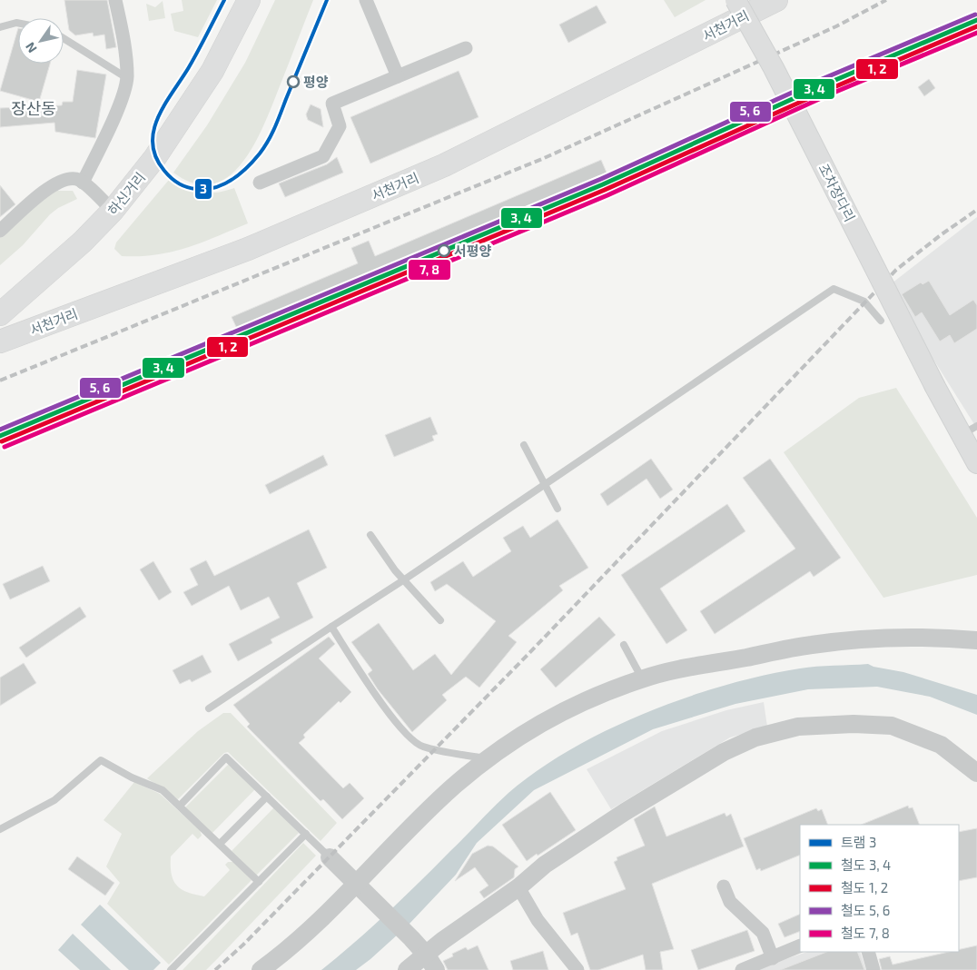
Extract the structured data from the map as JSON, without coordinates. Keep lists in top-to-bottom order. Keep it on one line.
{"streets":{"main road":["서천거리","조차장다리","하신거리"]},"districts":["장산동"],"places":["평양","서평양"],"lines":["tram line 3"],"legend":["트램 3","철도 3, 4","철도 1, 2","철도 5, 6","철도 7, 8"],"north":"bottom left"}
